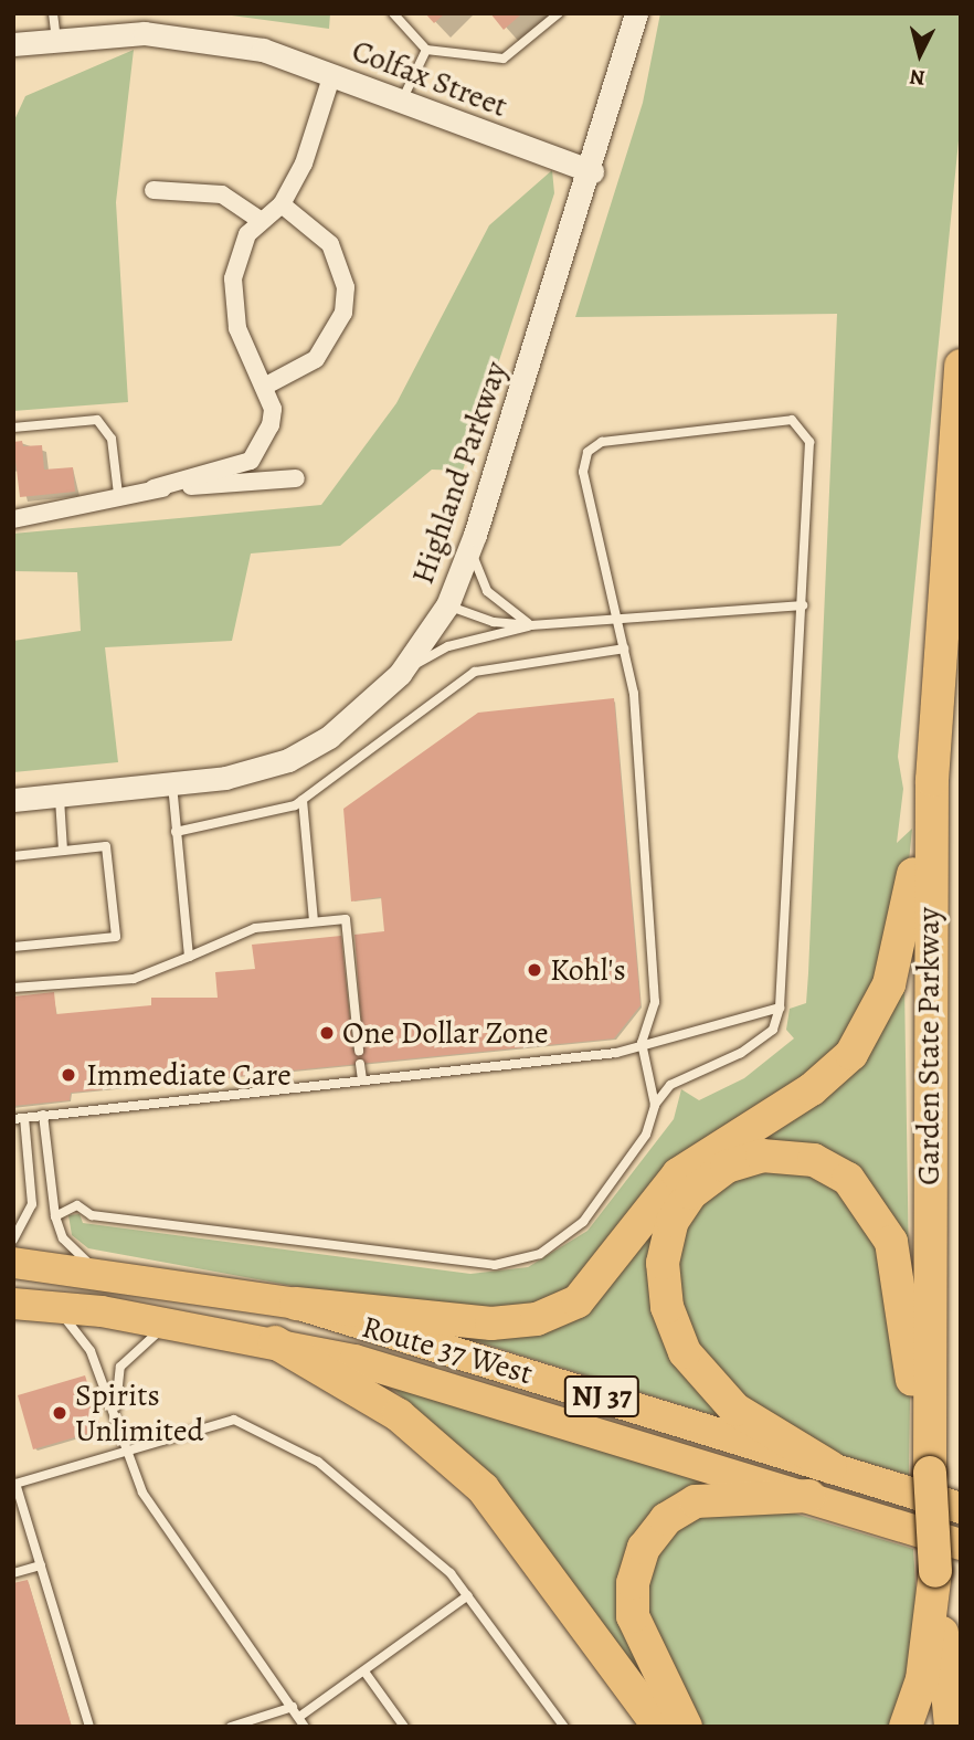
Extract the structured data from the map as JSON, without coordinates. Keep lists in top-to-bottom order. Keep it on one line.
{"streets":{"highway":["Garden State Parkway","Route 37 West","NJ 37"],"street":["Colfax Street","Highland Parkway"]},"crossings":[["Colfax Street","Highland Parkway"]],"places":["Kohl's","One Dollar Zone","Immediate Care","Spirits Unlimited"],"north":"bottom"}
